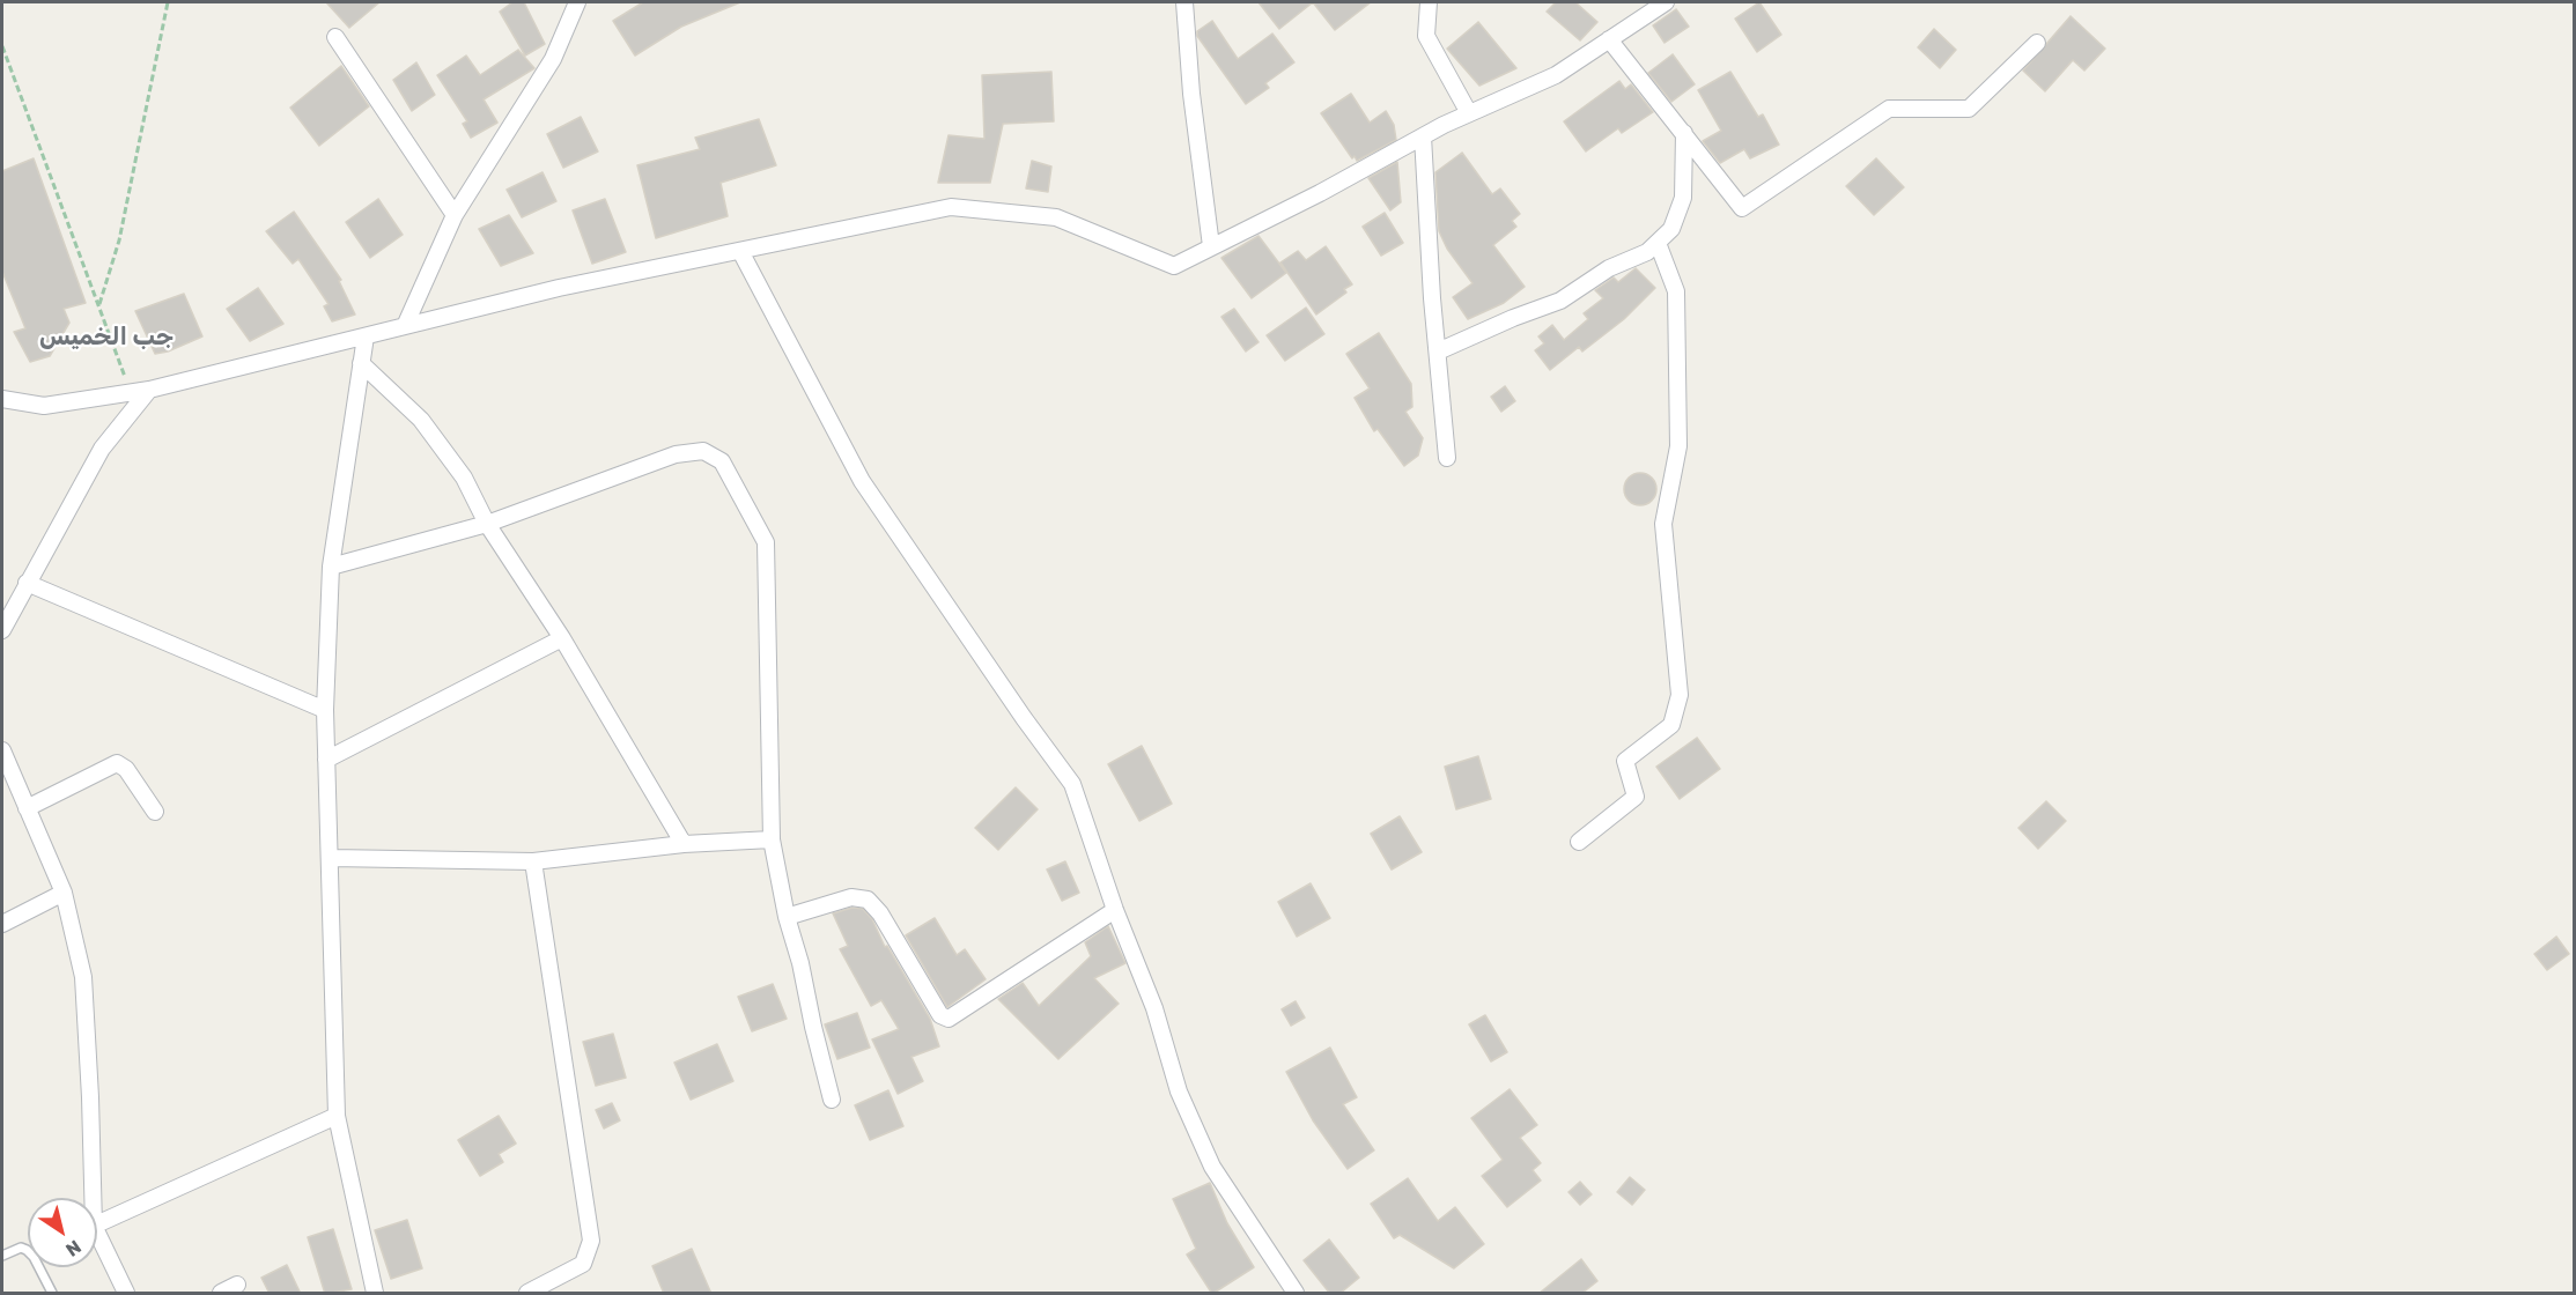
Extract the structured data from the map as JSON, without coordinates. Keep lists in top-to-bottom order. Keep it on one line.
{"districts":["جب الخميس"],"north":"bottom right"}
